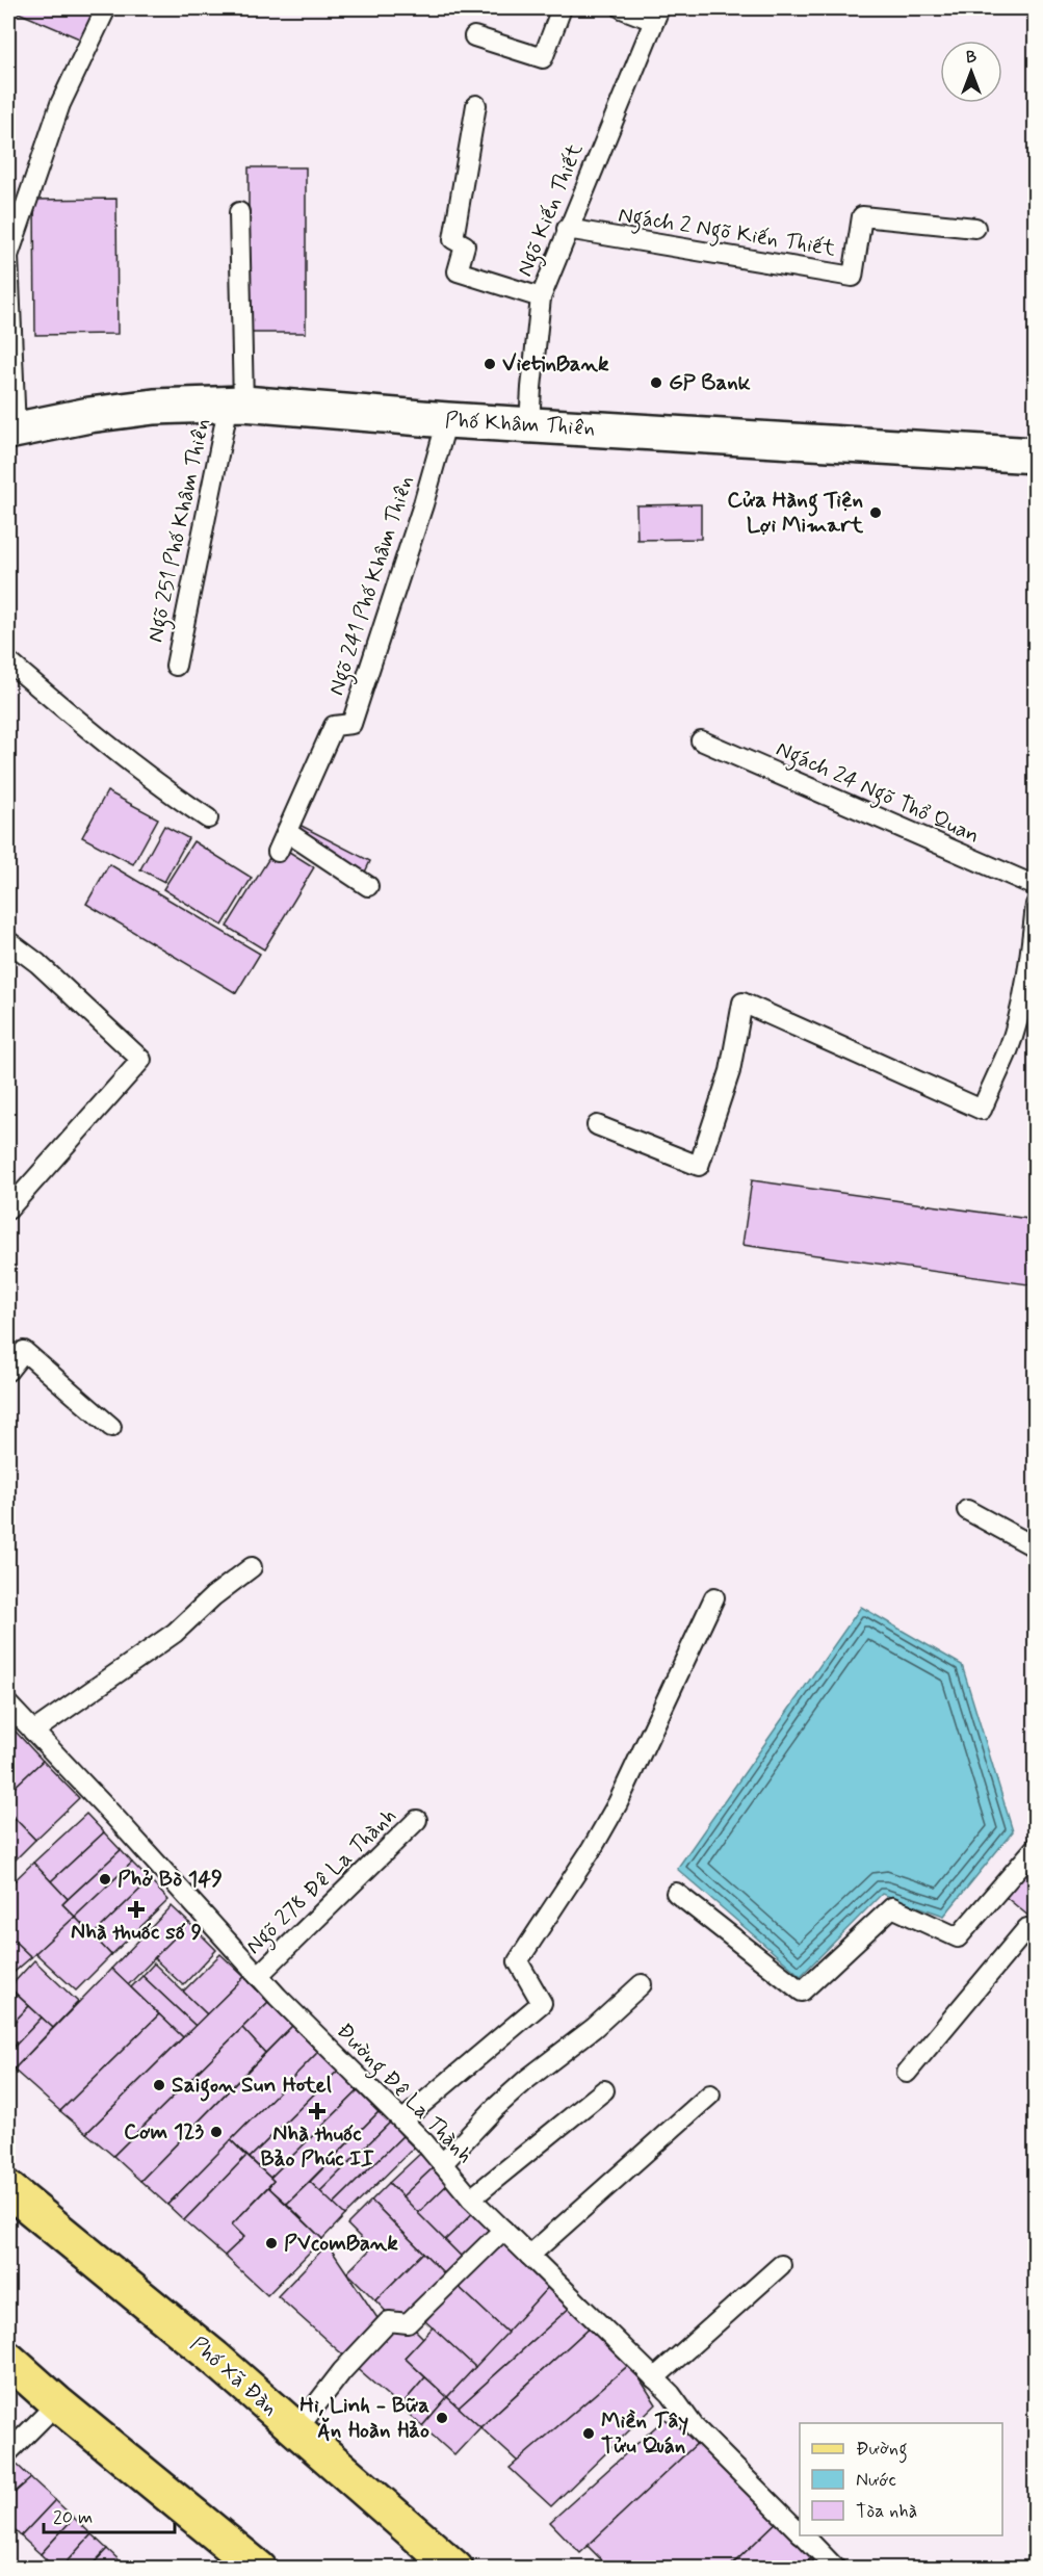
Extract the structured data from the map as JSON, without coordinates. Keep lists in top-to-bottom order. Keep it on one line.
{"streets":{"main road":["Phố Khâm Thiên","Phố Xã Đàn"],"lane":["Ngõ Kiến Thiết","Ngách 2 Ngõ Kiến Thiết","Ngõ 251 Phố Khâm Thiên","Ngõ 241 Phố Khâm Thiên","Ngách 24 Ngõ Thổ Quan","Ngõ 278 Đê La Thành","Đường Đê La Thành"]},"crossings":[["Ngõ Kiến Thiết","Ngách 2 Ngõ Kiến Thiết"],["Ngõ Kiến Thiết","Phố Khâm Thiên"],["Phố Khâm Thiên","Ngõ 251 Phố Khâm Thiên"],["Phố Khâm Thiên","Ngõ 241 Phố Khâm Thiên"],["Ngõ 278 Đê La Thành","Đường Đê La Thành"]],"places":{"other":["VietinBank","GP Bank","Cửa Hàng Tiện Lợi Mimart","Phở Bò 149","Saigon Sun Hotel","Cơm 123","PVcomBank","Hi, Linh - Bữa Ăn Hoàn Hảo","Miền Tây Tửu Quán"],"health":["Nhà thuốc số 9","Nhà thuốc Bảo Phúc II"]},"legend":["Đường","Nước","Tòa nhà"],"scale_bar":"20 m","north":"top"}
